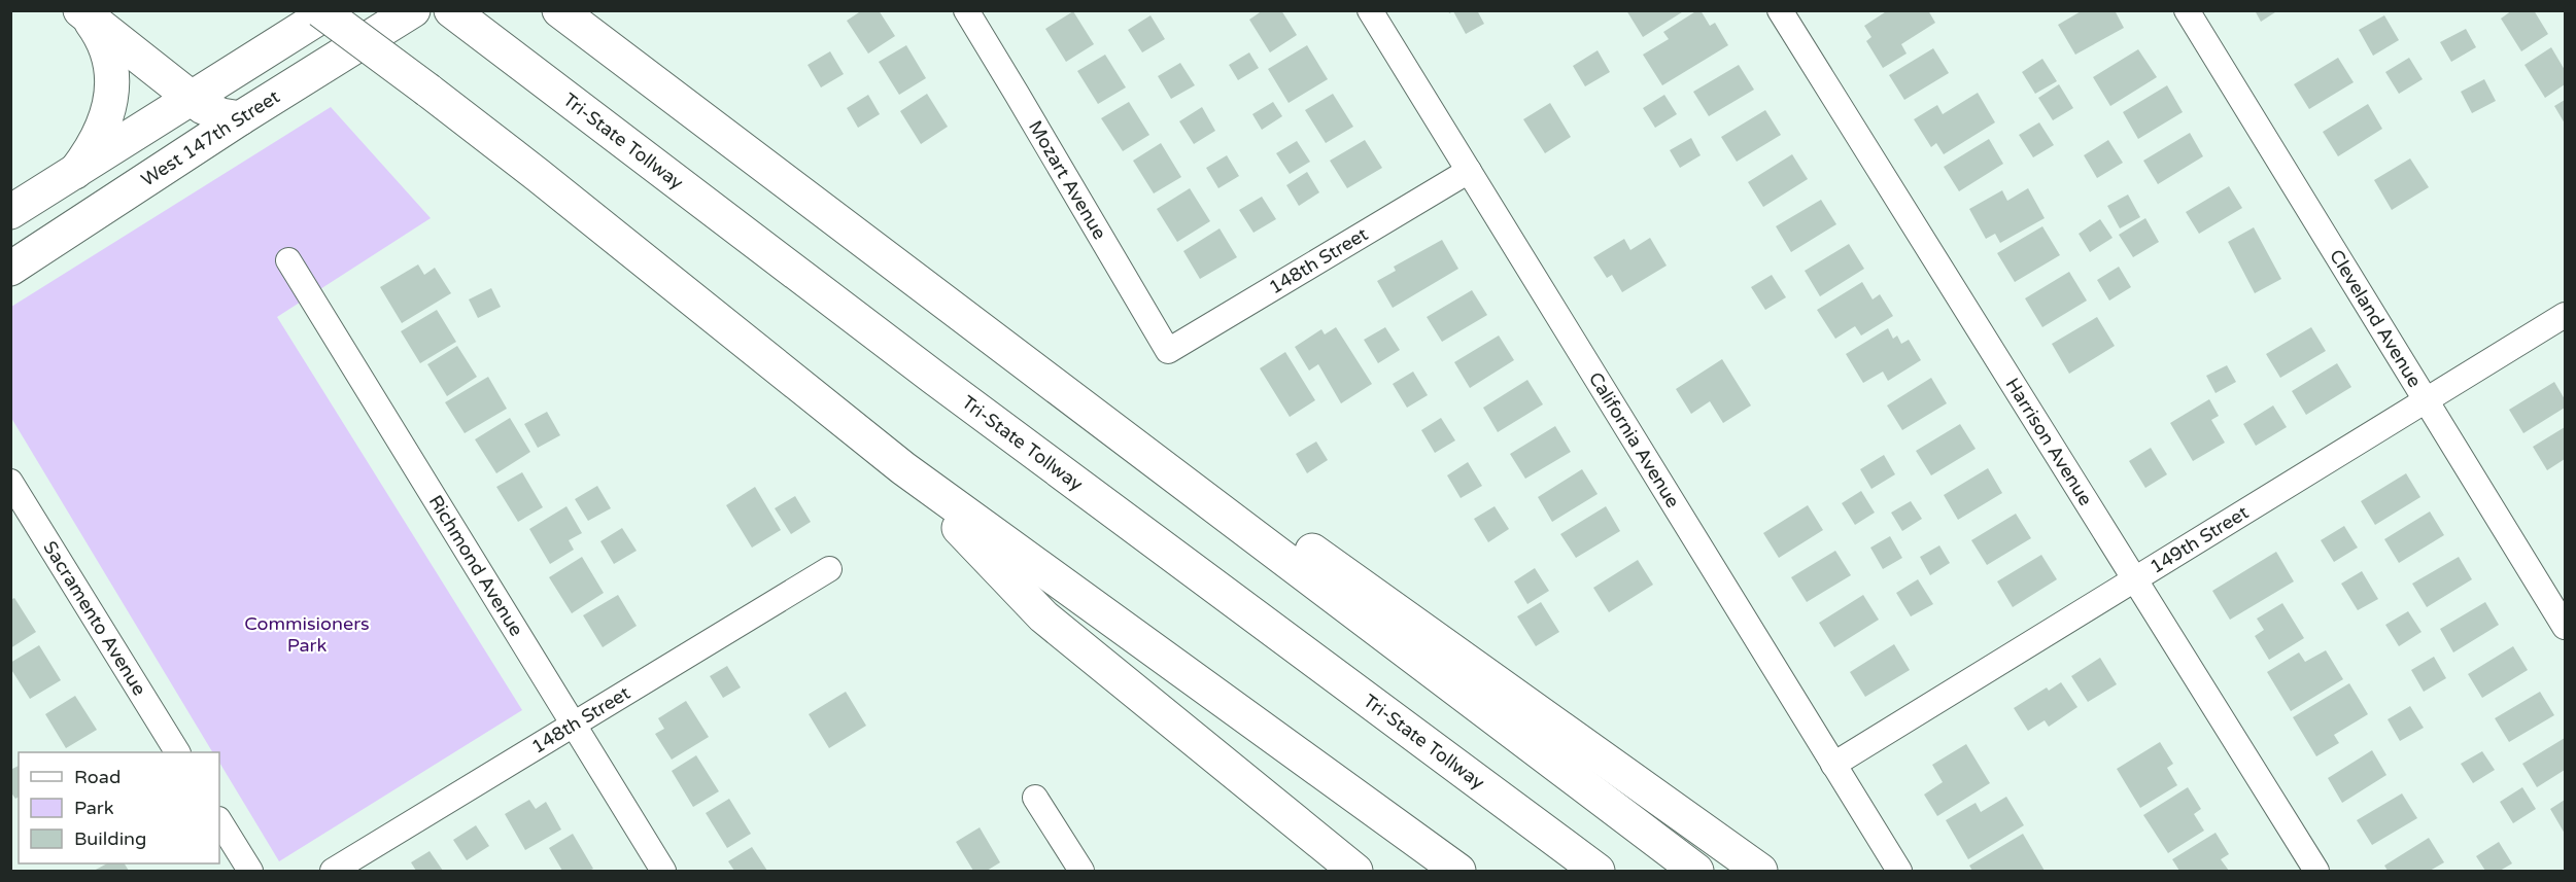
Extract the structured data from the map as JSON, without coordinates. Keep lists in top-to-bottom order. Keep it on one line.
{"streets":{"main road":["West 147th Street","Tri-State Tollway"],"street":["Mozart Avenue","148th Street","Cleveland Avenue","California Avenue","Harrison Avenue","149th Street","Richmond Avenue","Sacramento Avenue"]},"crossings":[["Mozart Avenue","148th Street"],["148th Street","California Avenue"],["148th Street","Richmond Avenue"],["Cleveland Avenue","149th Street"],["California Avenue","149th Street"],["Harrison Avenue","149th Street"]],"parks":["Commisioners Park"],"legend":["Road","Park","Building"]}
